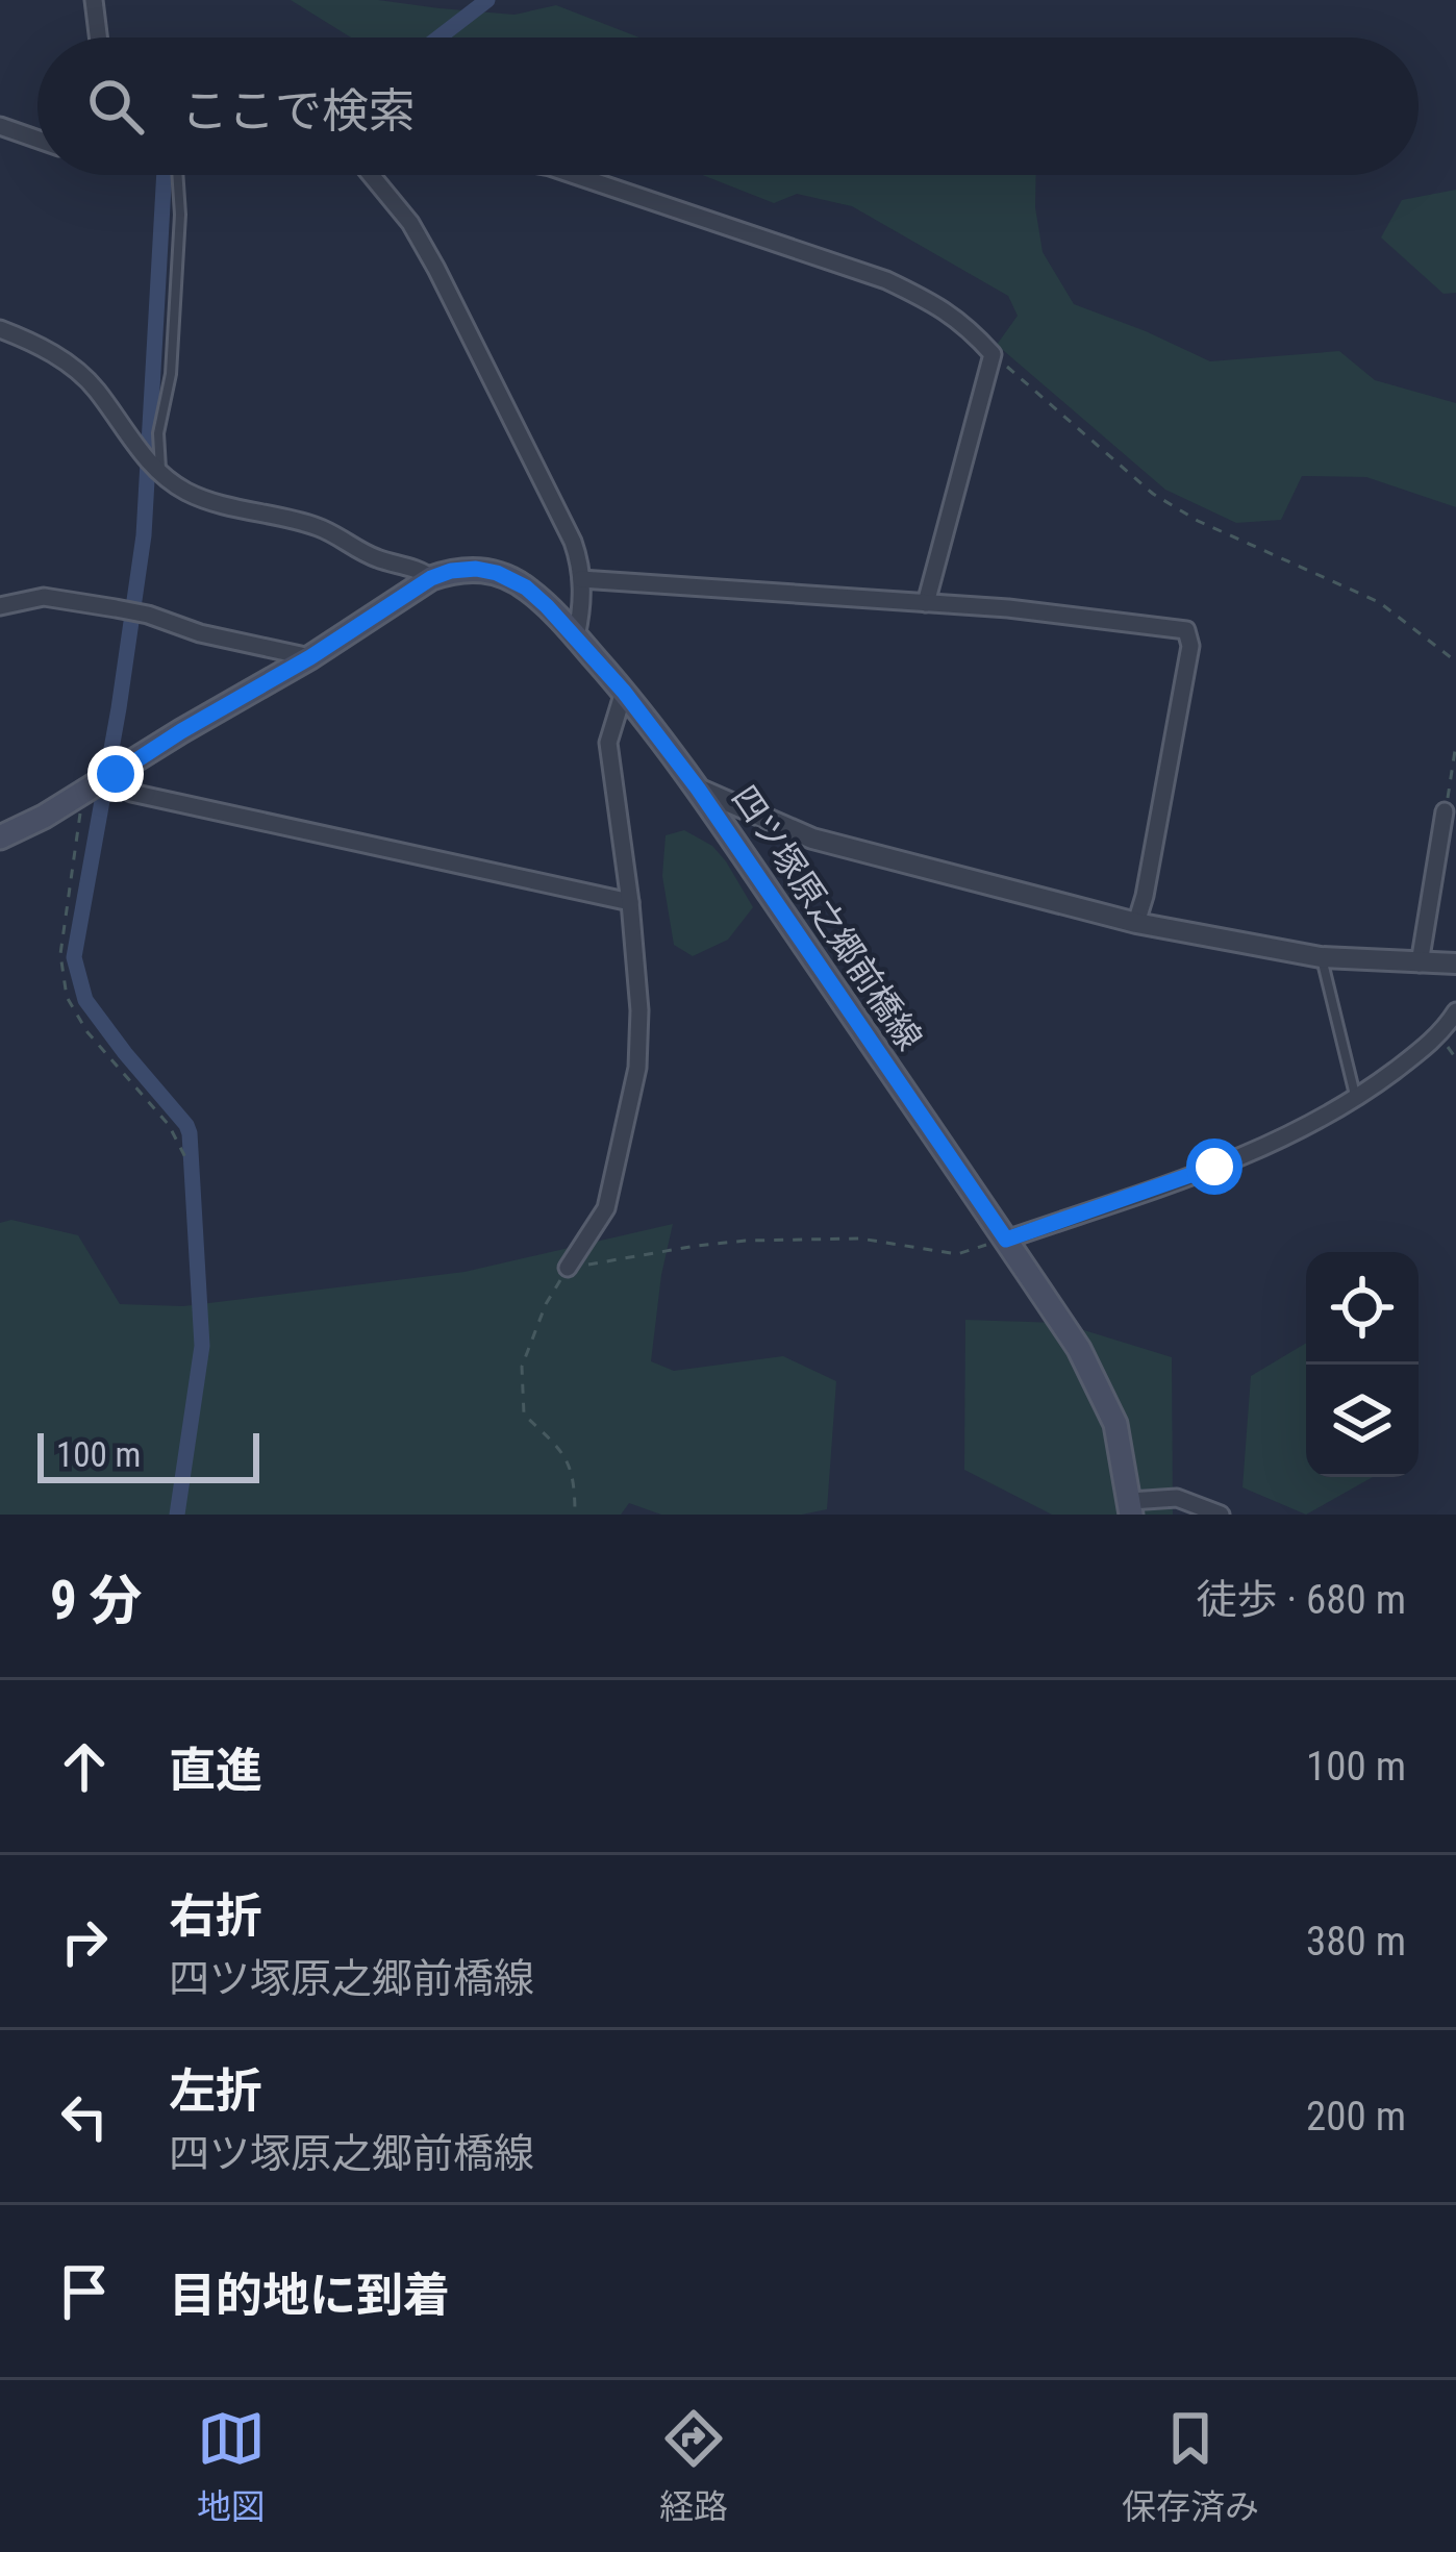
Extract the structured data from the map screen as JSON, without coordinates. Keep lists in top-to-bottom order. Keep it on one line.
{"streets":{"main road":["四ツ塚原之郷前橋線"]},"scale_bar":"100 m","page":{"search":"ここで検索","scale":"100 m","heading":["9 分","徒歩 · 680 m"],"list":[["直進","100 m"],["右折","四ツ塚原之郷前橋線","380 m"],["左折","四ツ塚原之郷前橋線","200 m"],"目的地に到着"],"nav":["地図","経路","保存済み"]}}
